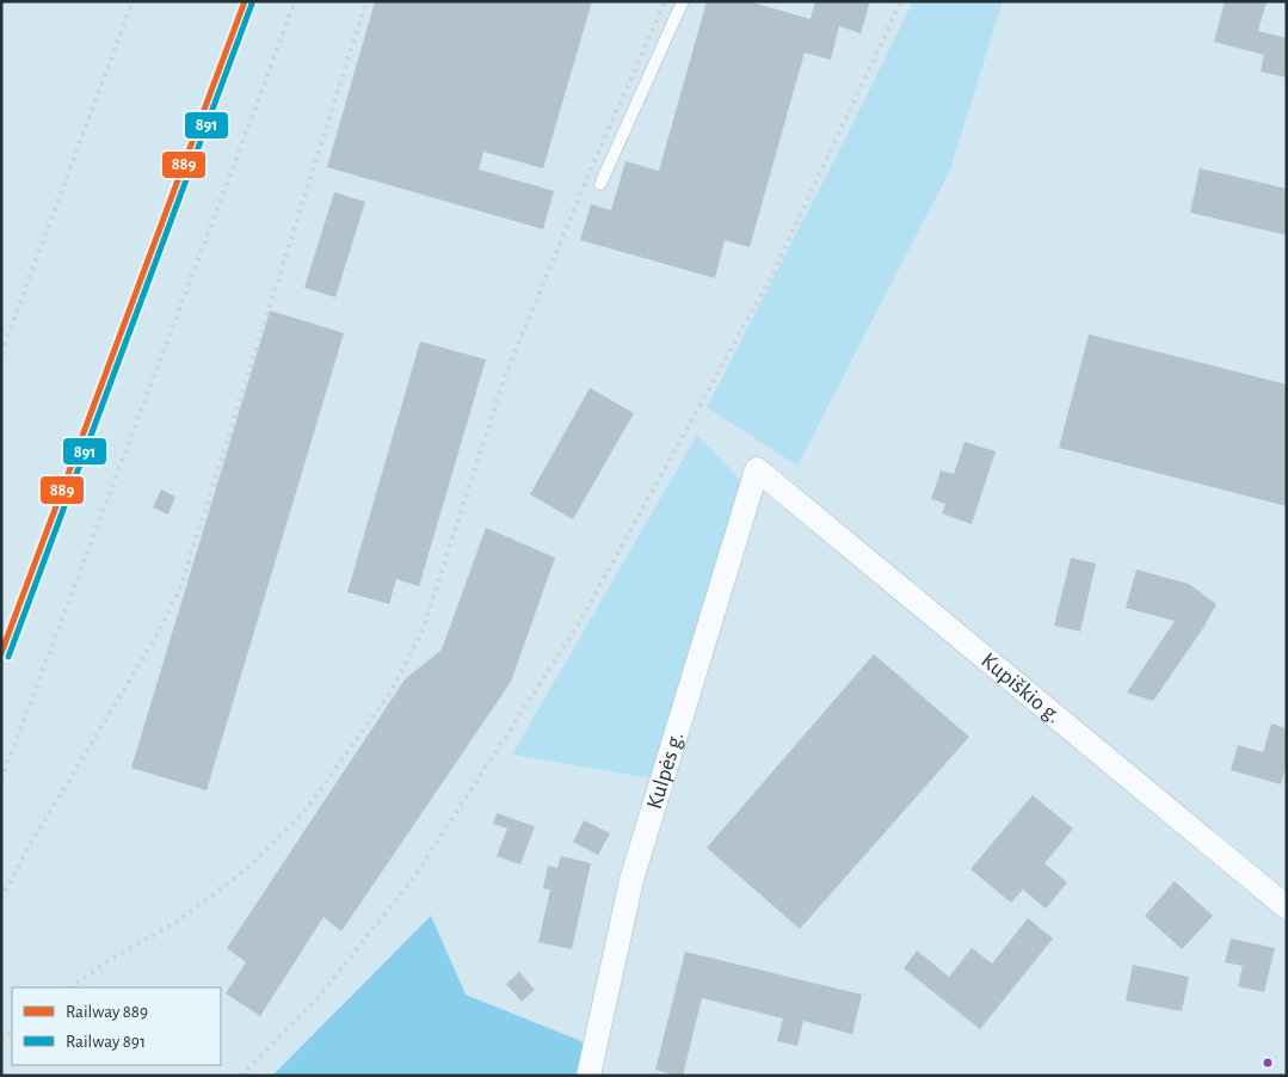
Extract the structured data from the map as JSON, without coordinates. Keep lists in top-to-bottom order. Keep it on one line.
{"streets":{"street":["Kupiškio g.","Kulpės g."]},"crossings":[["Kupiškio g.","Kulpės g."]],"lines":["rail line 889","rail line 891"],"legend":["Railway 889","Railway 891"]}
